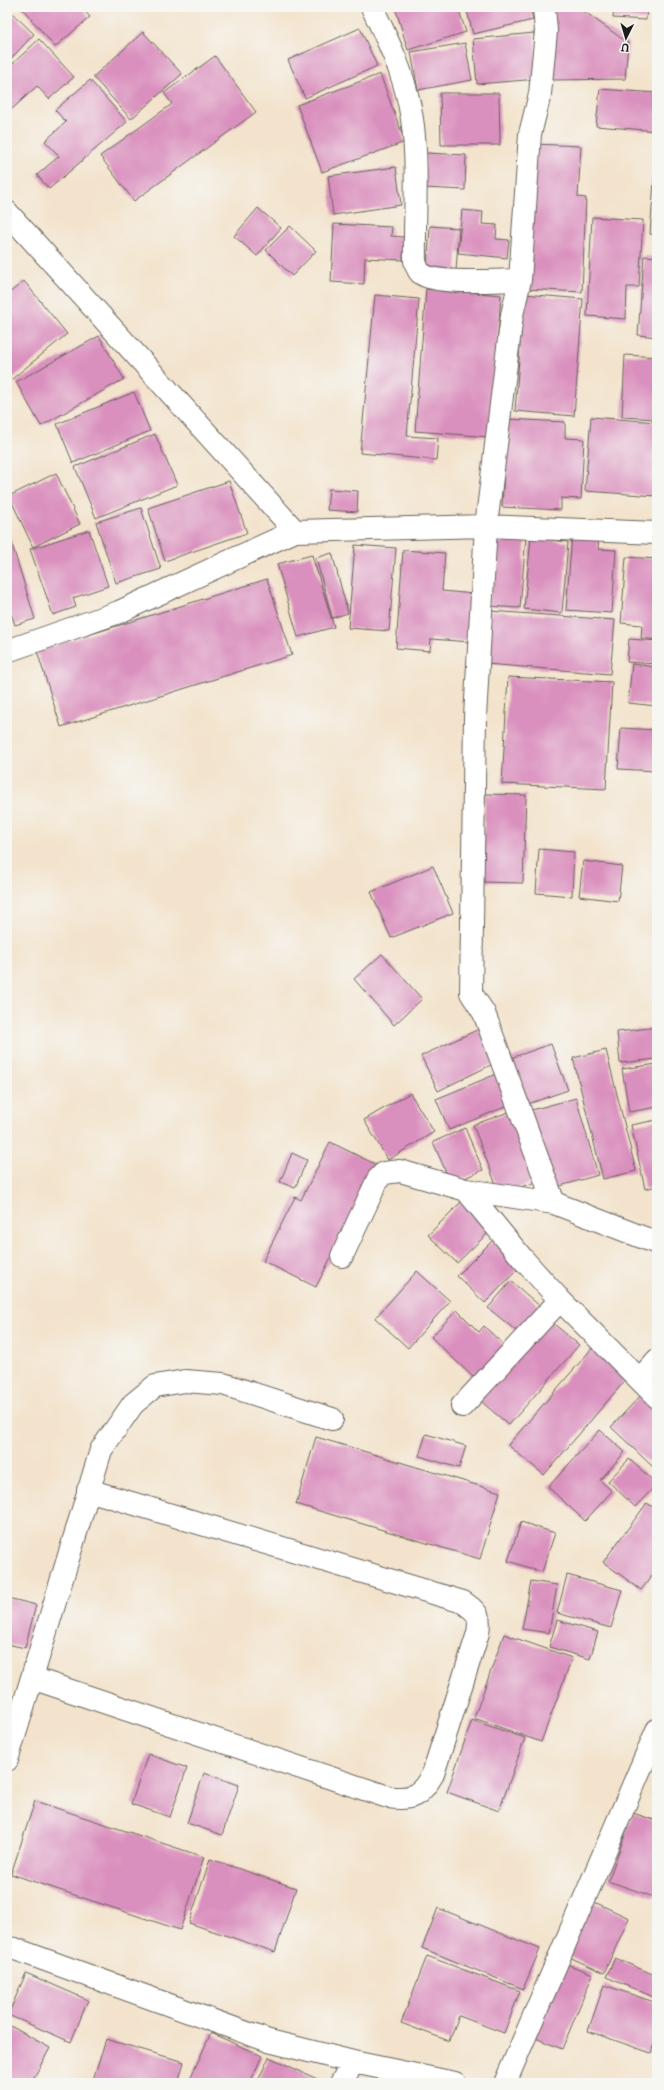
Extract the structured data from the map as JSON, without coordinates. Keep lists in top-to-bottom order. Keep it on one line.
{"north":"bottom"}
